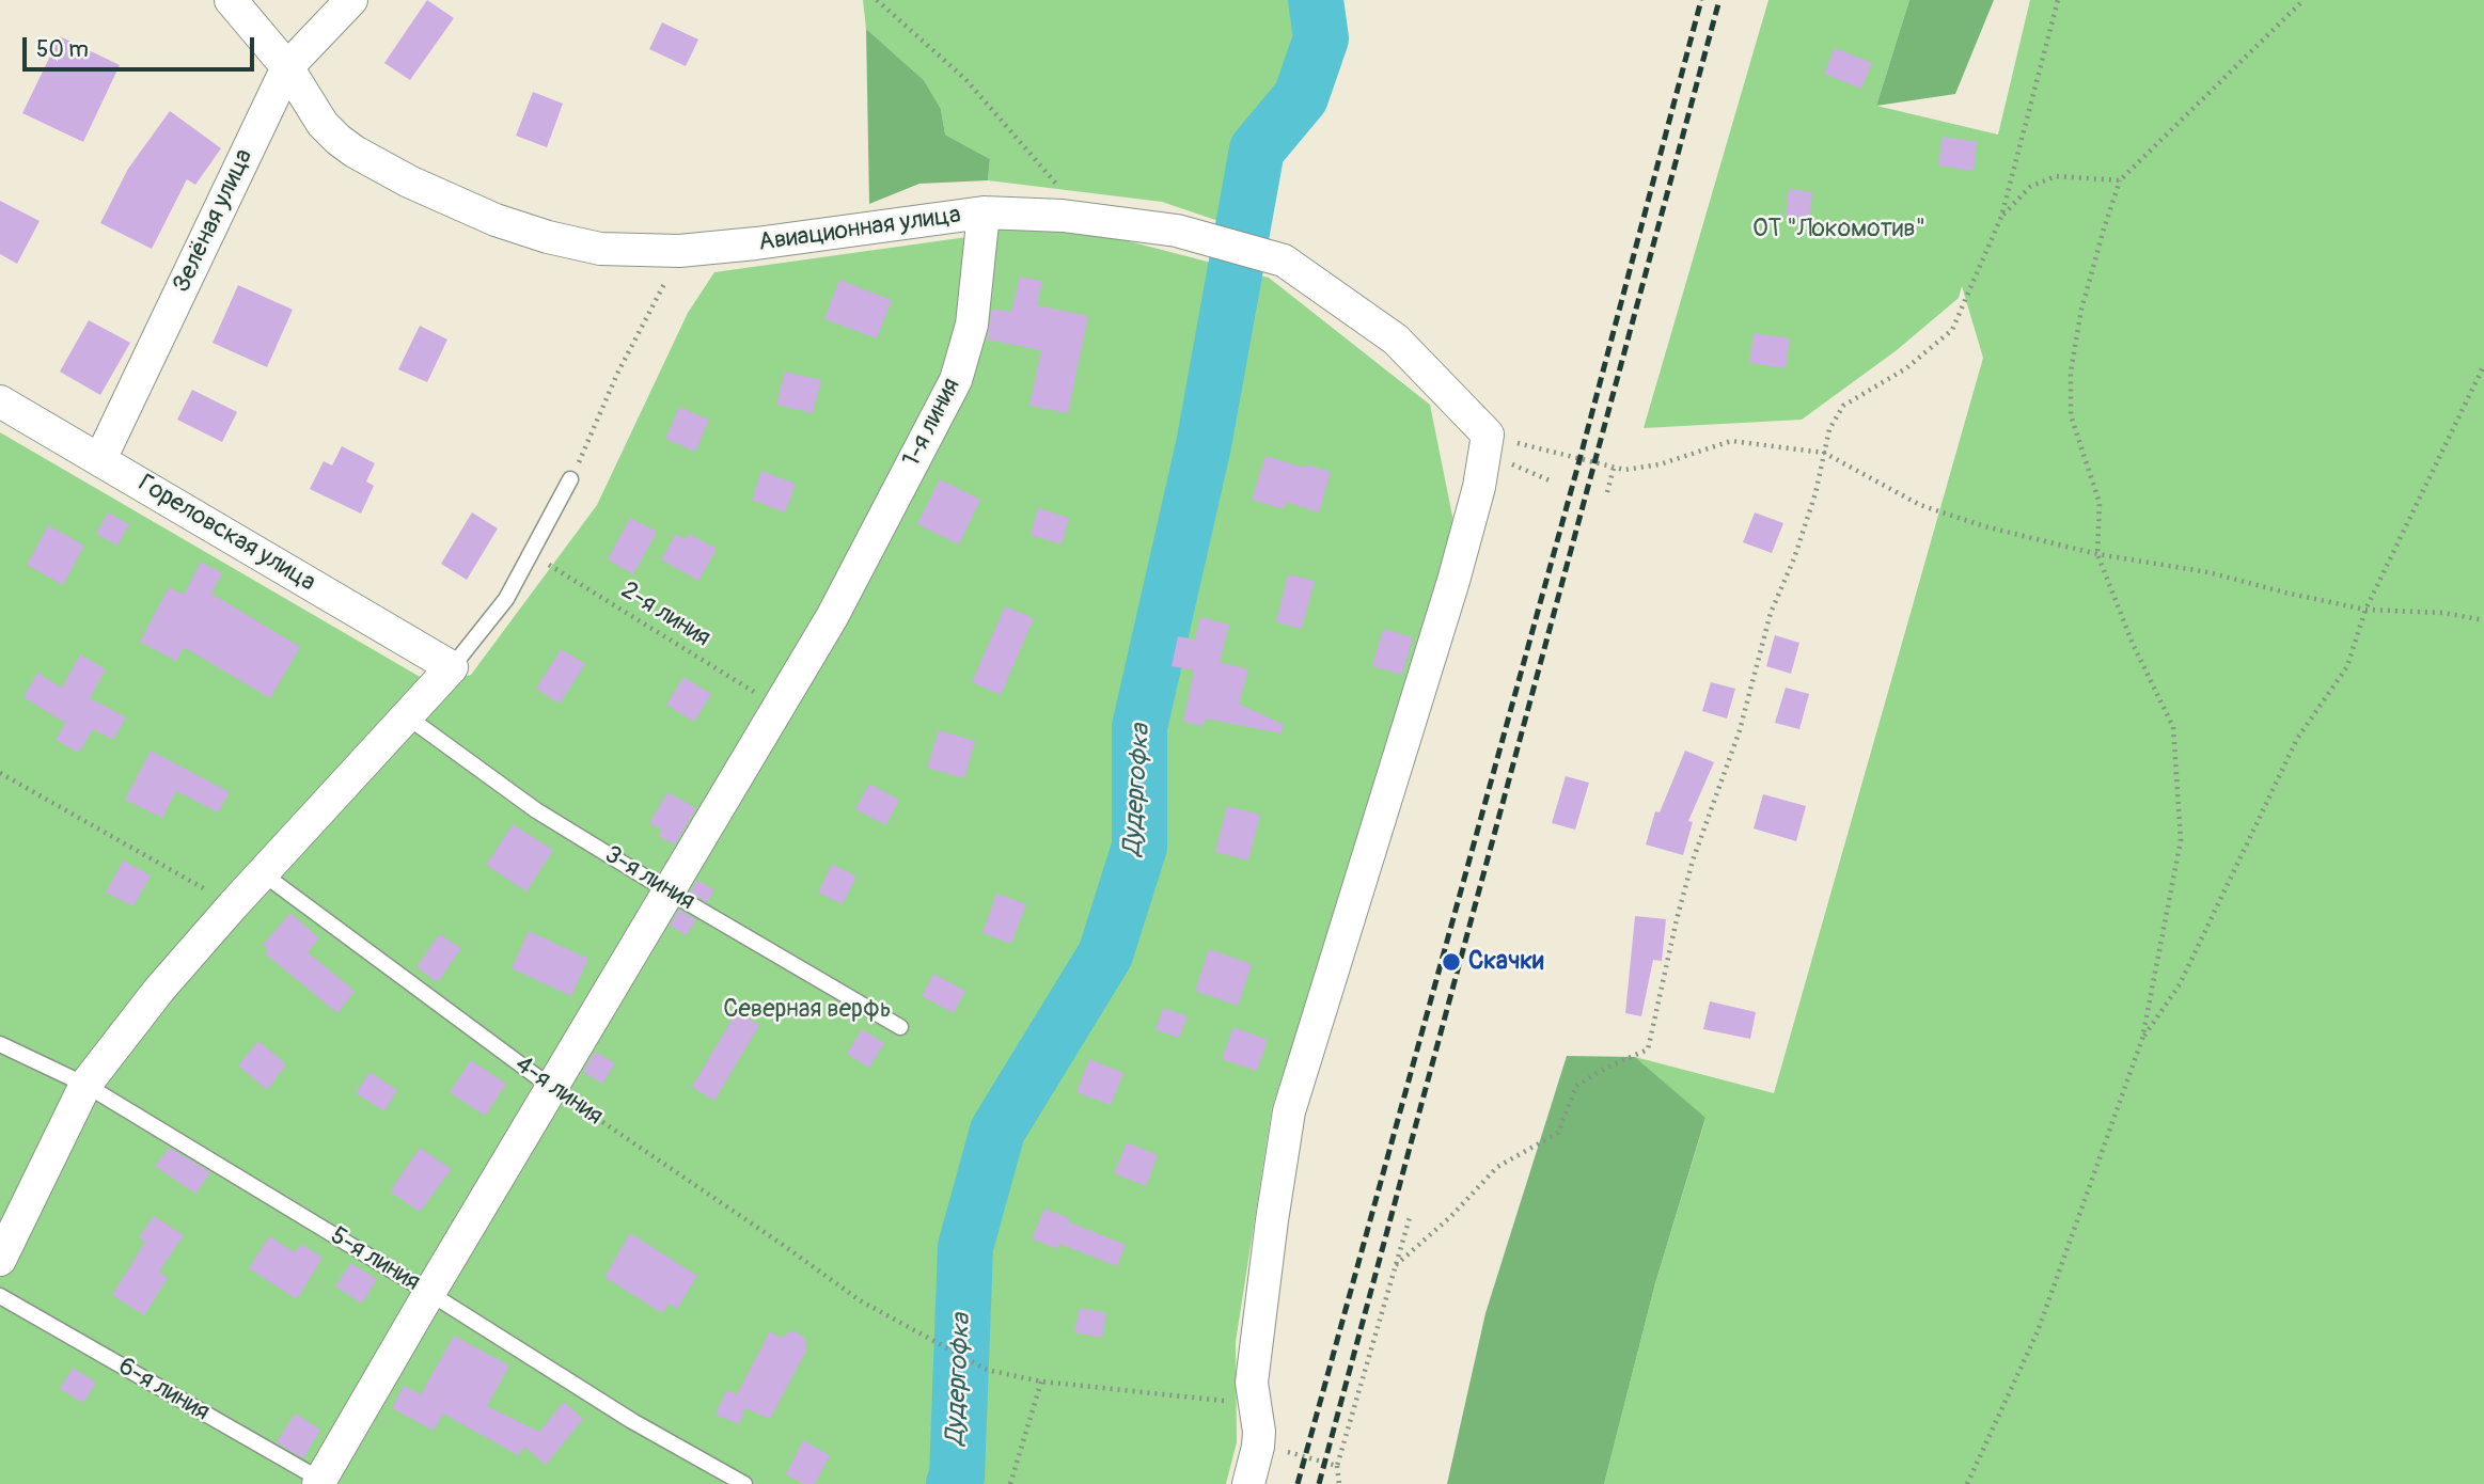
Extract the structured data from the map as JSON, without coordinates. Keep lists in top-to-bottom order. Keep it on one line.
{"streets":{"street":["Зелёная улица","Авиационная улица","1-я линия","Гореловская улица"],"lane":["3-я линия","4-я линия","5-я линия","6-я линия"],"path":["2-я линия"]},"crossings":[["Зелёная улица","Авиационная улица"],["Зелёная улица","Гореловская улица"],["Авиационная улица","1-я линия"],["1-я линия","2-я линия"],["1-я линия","3-я линия"],["1-я линия","4-я линия"],["1-я линия","5-я линия"],["1-я линия","6-я линия"]],"water":["Дудергофка"],"parks":["ОТ \"Локомотив\"","Северная верфь"],"places":["Скачки"],"scale_bar":"50 m"}
